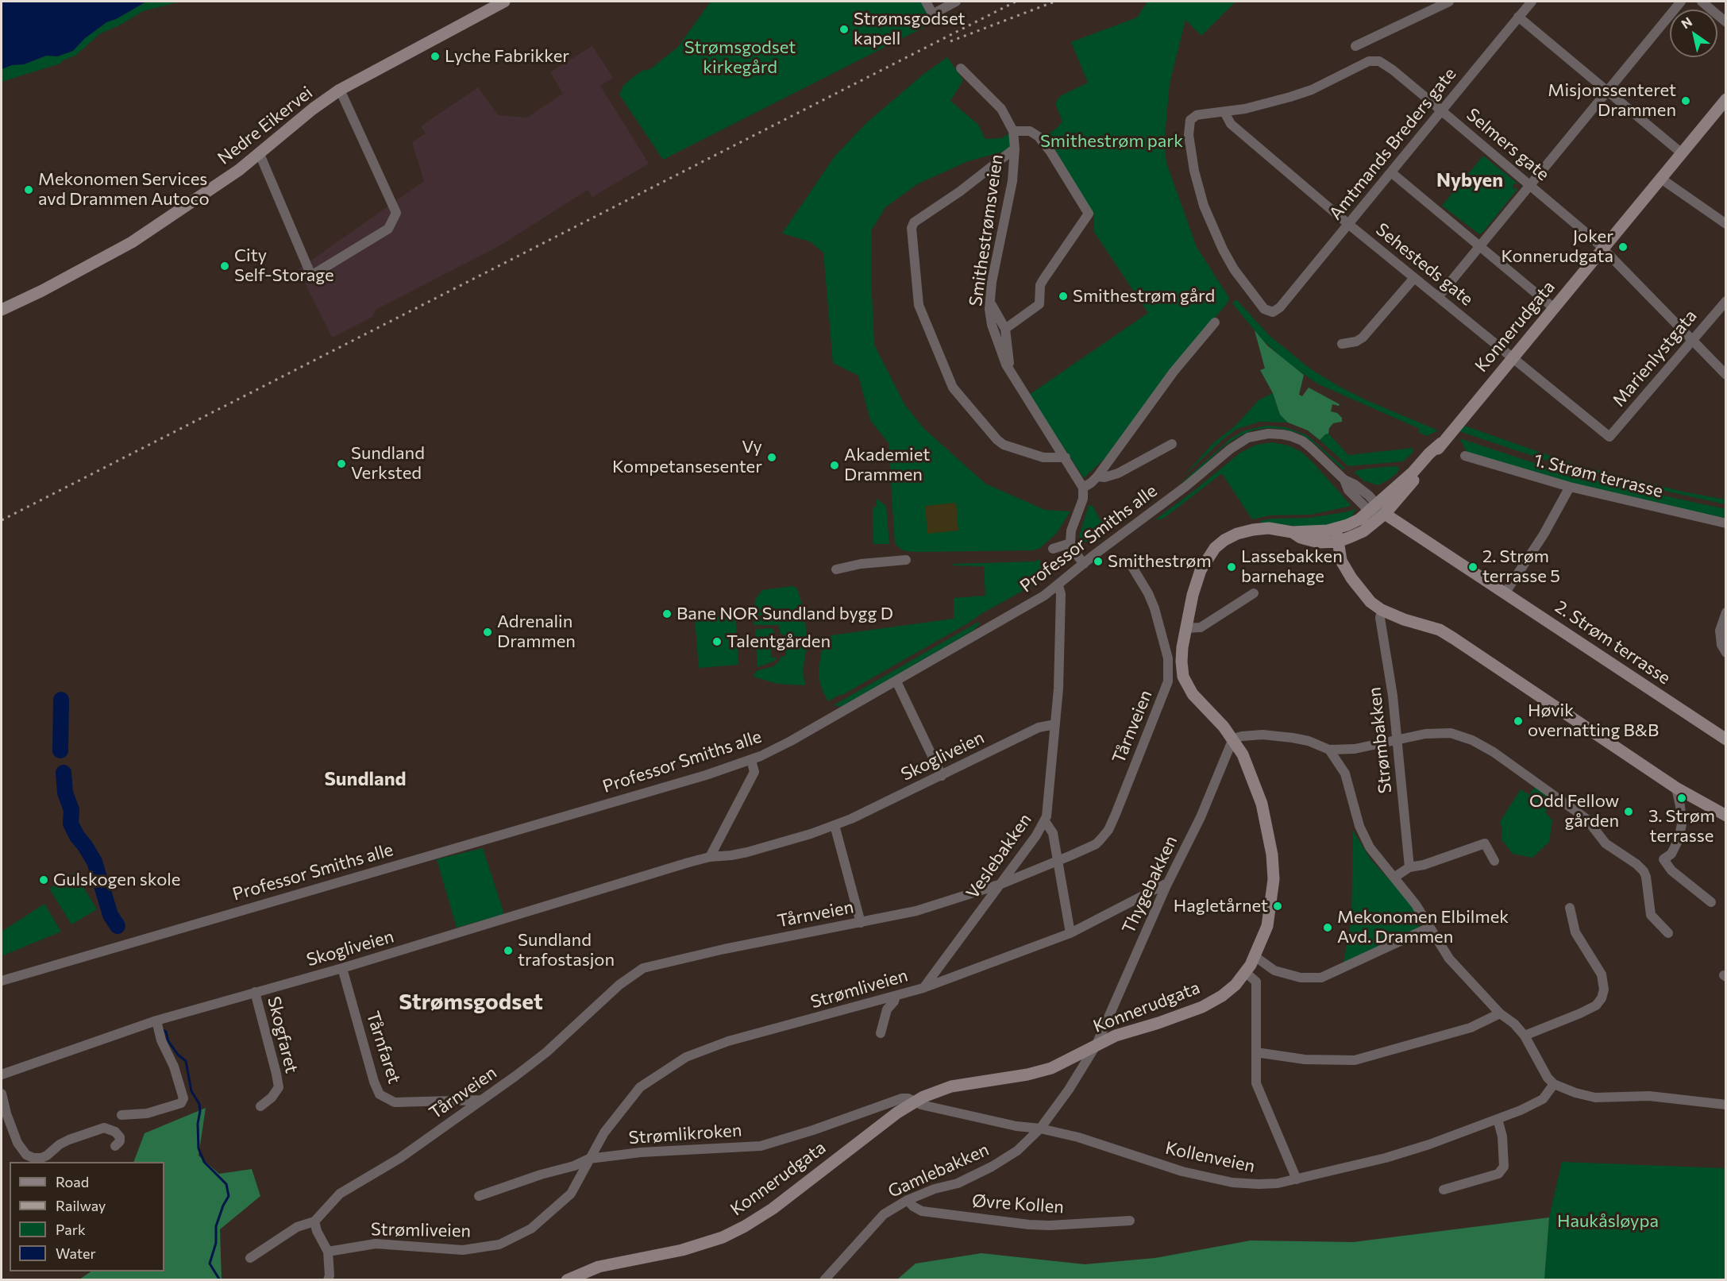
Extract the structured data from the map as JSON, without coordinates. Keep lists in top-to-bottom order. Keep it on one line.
{"streets":{"main road":["Nedre Eikervei","Konnerudgata","2. Strøm terrasse"],"street":["Amtmands Breders gate","Selmers gate","Smithestrømsveien","Sehesteds gate","Marienlystgata","1. Strøm terrasse","Professor Smiths alle","Tårnveien","Strømbakken","Skogliveien","Veslebakken","Thygebakken","Strømliveien","Skogfaret","Tårnfaret","Strømlikroken","Kollenveien","Gamlebakken","Øvre Kollen"]},"crossings":[["Amtmands Breders gate","Selmers gate"],["Amtmands Breders gate","Sehesteds gate"],["Selmers gate","Sehesteds gate"],["Selmers gate","Konnerudgata"],["Selmers gate","Marienlystgata"],["Sehesteds gate","Konnerudgata"],["Sehesteds gate","Marienlystgata"],["Konnerudgata","Professor Smiths alle"],["Konnerudgata","2. Strøm terrasse"],["Konnerudgata","Thygebakken"],["Konnerudgata","Strømlikroken"],["Konnerudgata","Kollenveien"],["Konnerudgata","Gamlebakken"],["Professor Smiths alle","2. Strøm terrasse"],["Tårnveien","Veslebakken"],["Tårnveien","Tårnfaret"],["Skogliveien","Veslebakken"],["Skogliveien","Skogfaret"],["Skogliveien","Tårnfaret"],["Veslebakken","Strømliveien"],["Thygebakken","Strømliveien"],["Thygebakken","Gamlebakken"],["Strømliveien","Strømlikroken"],["Kollenveien","Gamlebakken"],["Gamlebakken","Øvre Kollen"]],"districts":["Nybyen","Sundland","Strømsgodset"],"parks":["Strømsgodset kirkegård","Smithestrøm park","Haukåsløypa"],"places":["Strømsgodset kapell","Lyche Fabrikker","Misjonssenteret Drammen","Mekonomen Services avd Drammen Autoco","Joker Konnerudgata","City Self-Storage","Smithestrøm gård","Vy Kompetansesenter","Sundland Verksted","Akademiet Drammen","Smithestrøm","Lassebakken barnehage","2. Strøm terrasse 5","Bane NOR Sundland bygg D","Adrenalin Drammen","Talentgården","Høvik overnatting B&B","3. Strøm terrasse","Odd Fellow gården","Gulskogen skole","Hagletårnet","Mekonomen Elbilmek Avd. Drammen","Sundland trafostasjon"],"legend":["Road","Railway","Park","Water"],"north":"top left"}
